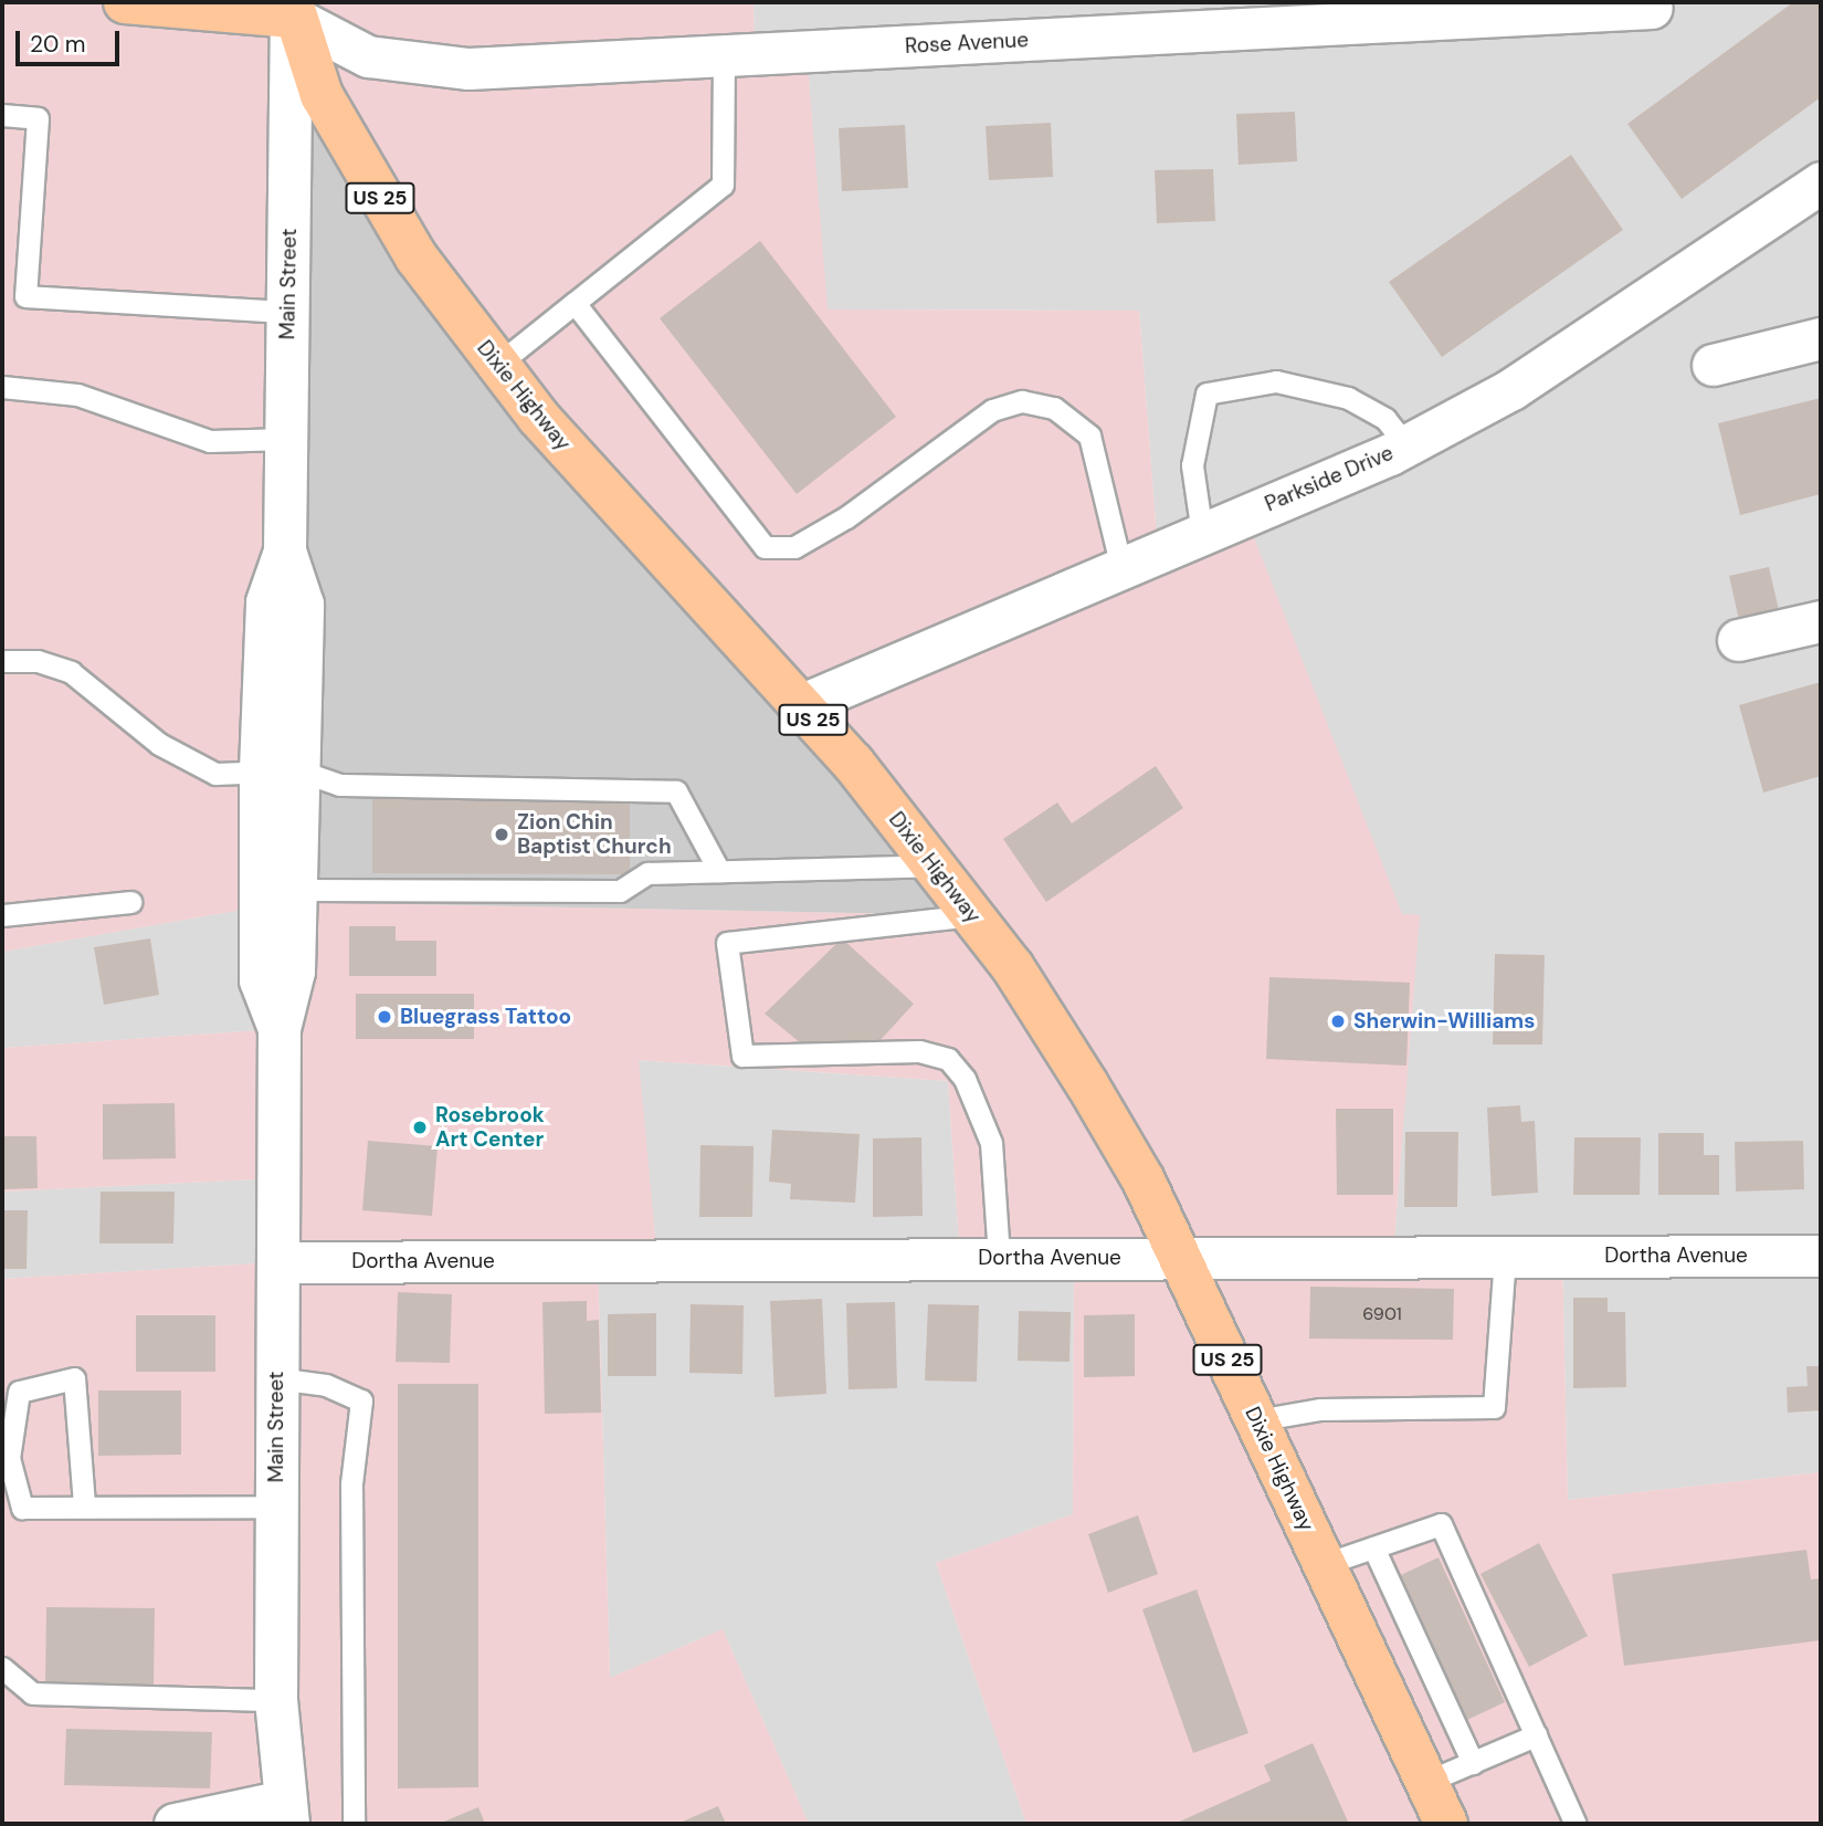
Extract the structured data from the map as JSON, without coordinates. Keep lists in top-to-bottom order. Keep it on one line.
{"streets":{"main road":["US 25","Dixie Highway"],"street":["Rose Avenue","Main Street","Parkside Drive","Dortha Avenue"]},"crossings":[["Rose Avenue","Main Street"],["Rose Avenue","Dixie Highway"],["Main Street","Dixie Highway"],["Main Street","Dortha Avenue"],["Dixie Highway","Parkside Drive"],["Dixie Highway","Dortha Avenue"]],"places":["Zion Chin Baptist Church","Bluegrass Tattoo","Sherwin-Williams","Rosebrook Art Center"],"house_numbers":["6901"],"scale_bar":"20 m"}
